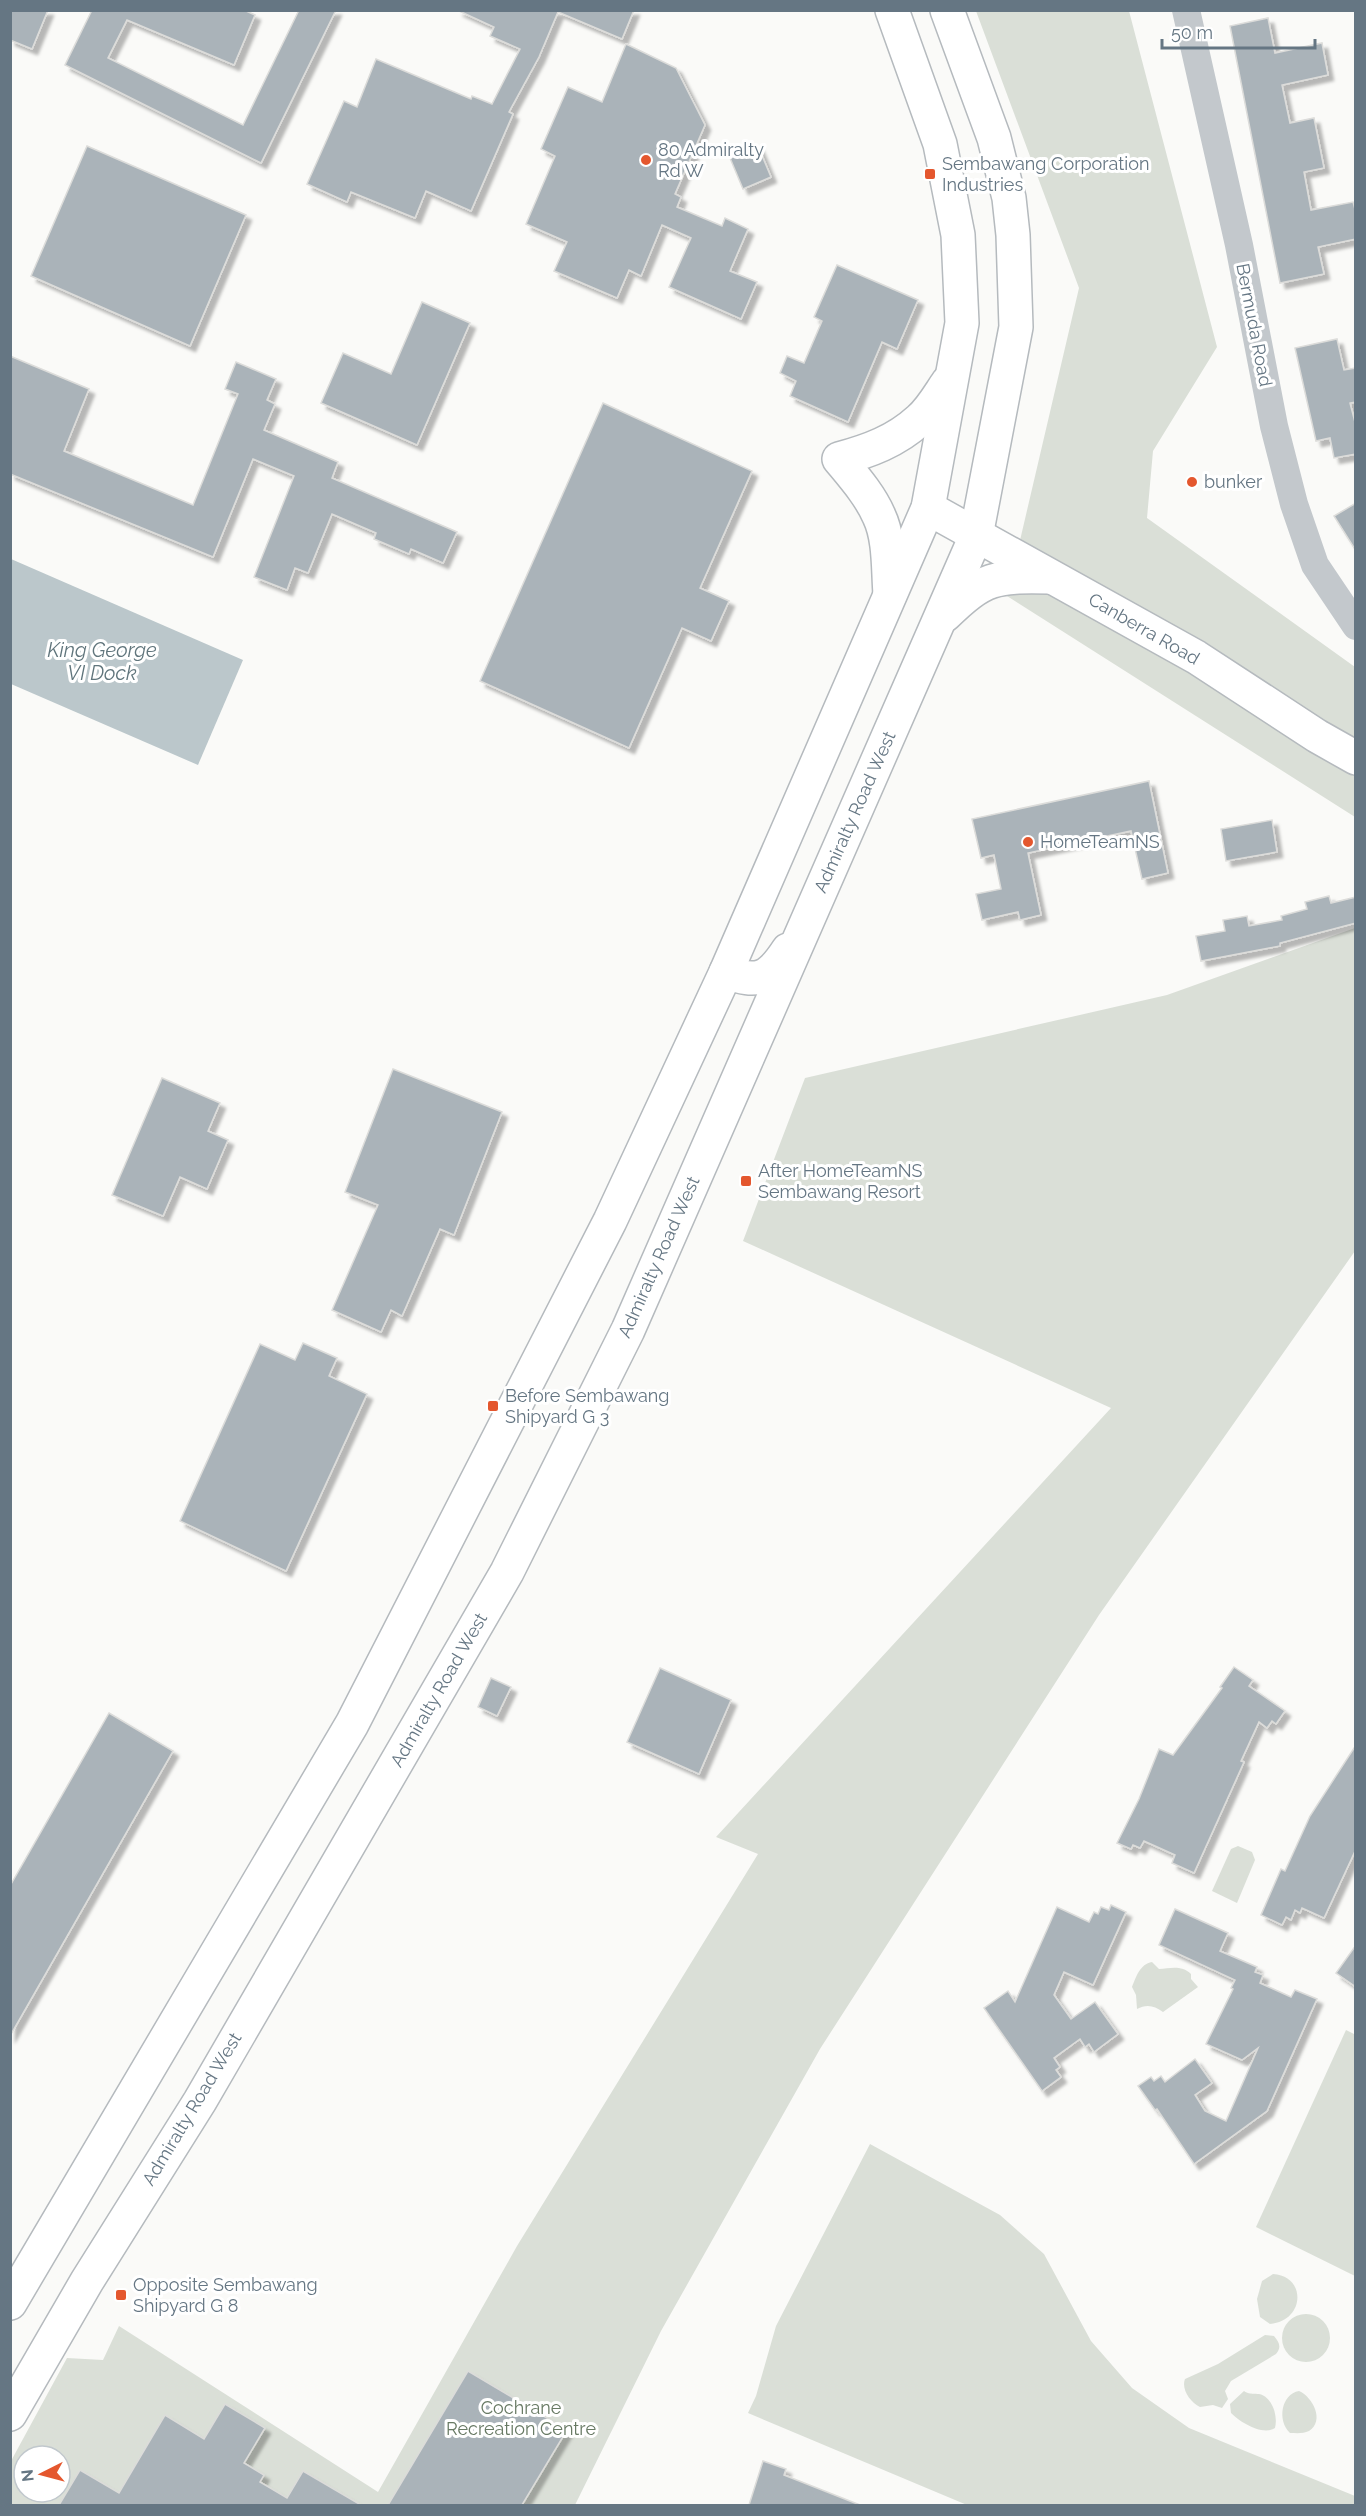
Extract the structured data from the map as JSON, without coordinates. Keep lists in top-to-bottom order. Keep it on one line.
{"streets":{"main road":["Canberra Road","Admiralty Road West"],"street":["Bermuda Road"]},"crossings":[["Canberra Road","Admiralty Road West"]],"water":["King George VI Dock"],"parks":["Cochrane Recreation Centre"],"places":{"other":["80 Admiralty Rd W","bunker","HomeTeamNS"],"transit":["Sembawang Corporation Industries","After HomeTeamNS Sembawang Resort","Before Sembawang Shipyard G 3","Opposite Sembawang Shipyard G 8"]},"scale_bar":"50 m","north":"left"}
